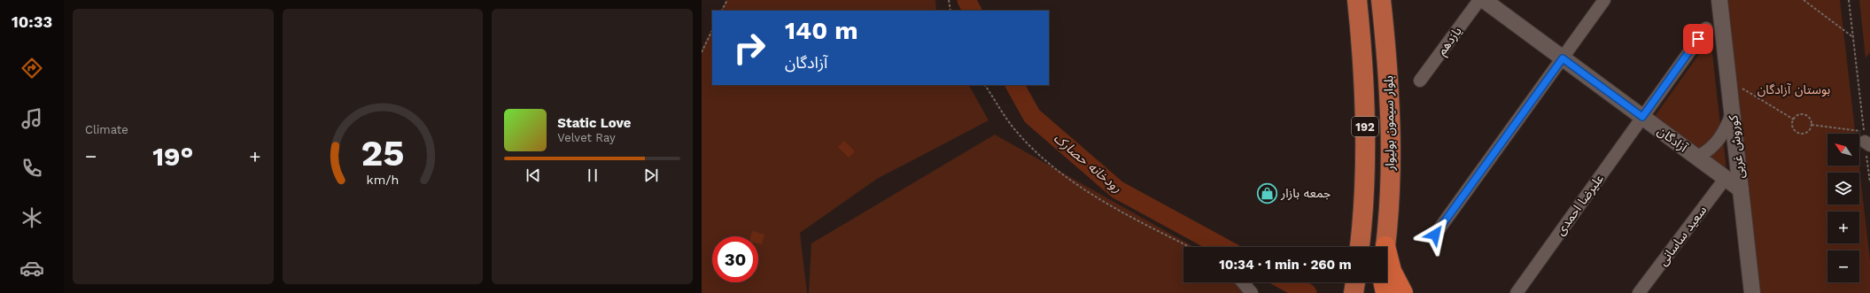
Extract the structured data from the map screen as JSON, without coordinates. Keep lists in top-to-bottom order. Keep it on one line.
{"streets":{"main road":["بلوار سیمون بولیوار","192"],"street":["یازدهم","آزادگان","کوروش غربی","علیرضا احمدی","سعید ساسانی"]},"crossings":[["آزادگان","کوروش غربی"],["آزادگان","علیرضا احمدی"],["آزادگان","سعید ساسانی"]],"water":["رودخانه حصارک"],"parks":["بوستان آزادگان"],"places":{"shop":["جمعه بازار"]},"north":"top left","page":{"tabs":"10:33","tile":"Climate","turn":["140 m","آزادگان"],"song":["Static Love","Velvet Ray"],"map_buttons":["+","−"],"heat":["−","19°","+"],"limit":"30","trip":"10:34 · 1 min · 260 m","gauge":["25","km/h"]}}
